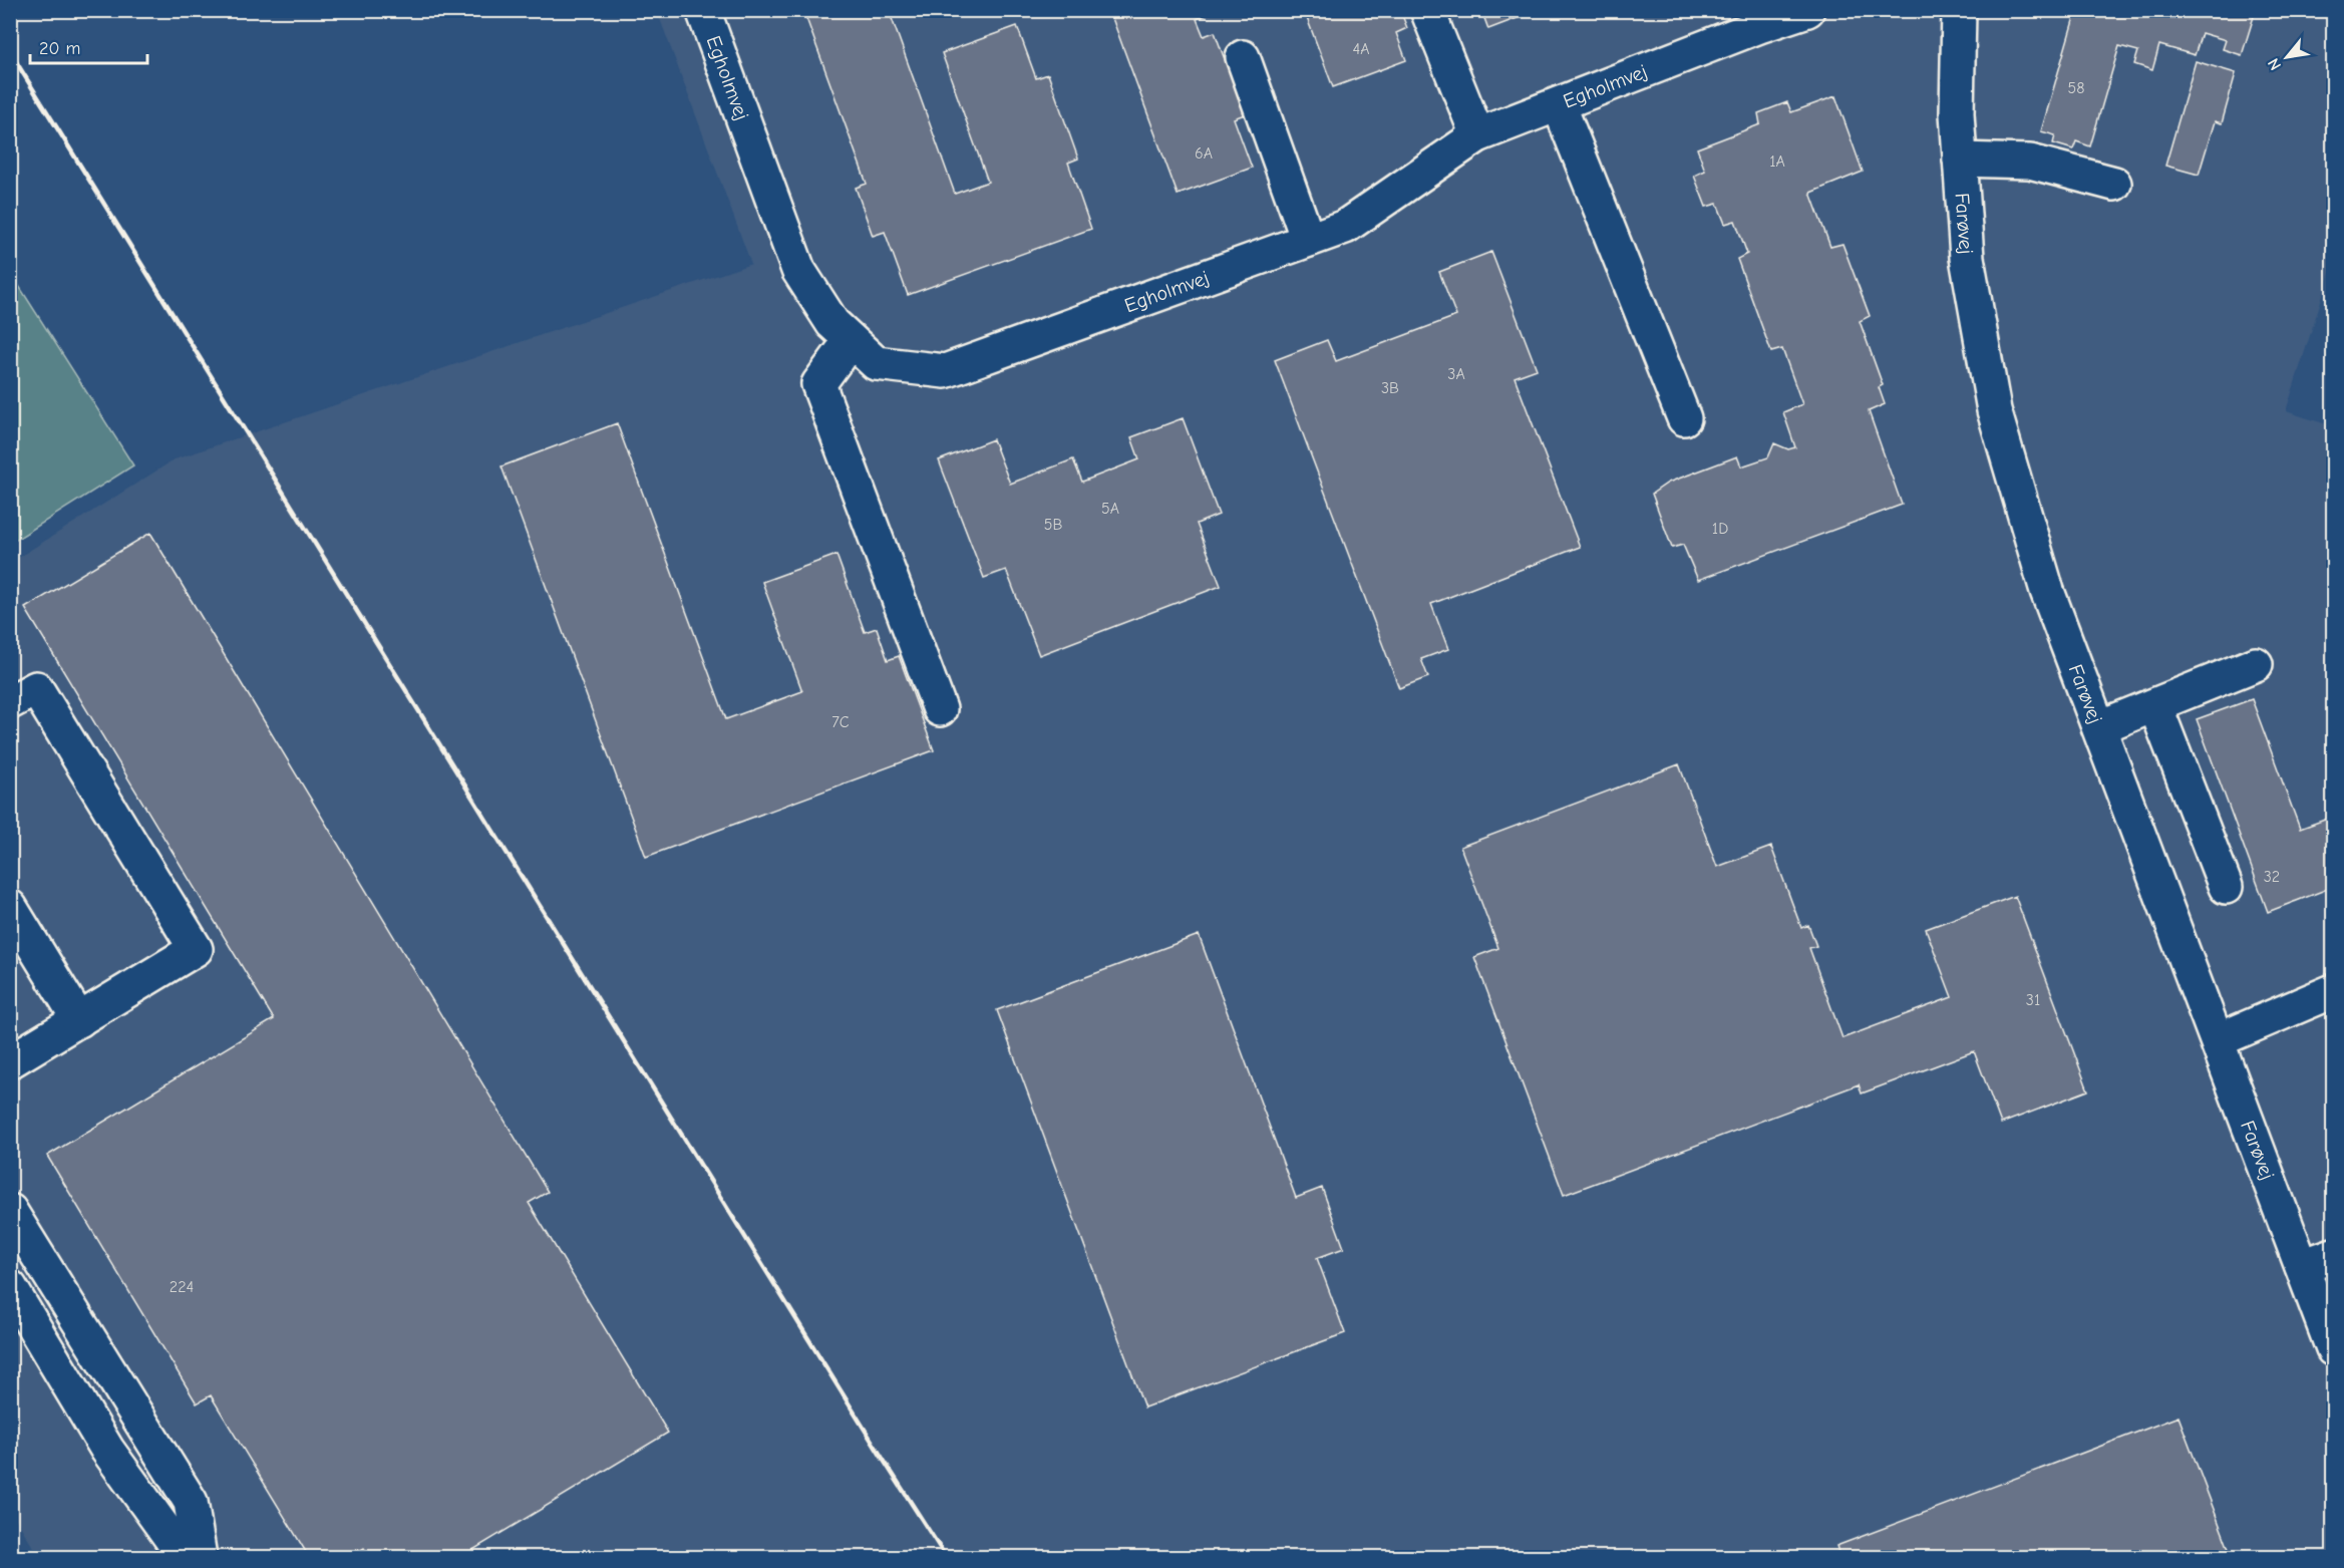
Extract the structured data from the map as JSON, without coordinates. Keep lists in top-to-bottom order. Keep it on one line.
{"streets":{"street":["Egholmvej","Farøvej"]},"house_numbers":["4A","58","6A","1A","3A","3B","5A","5B","1D","7C","32","31","224"],"scale_bar":"20 m","north":"bottom left"}
